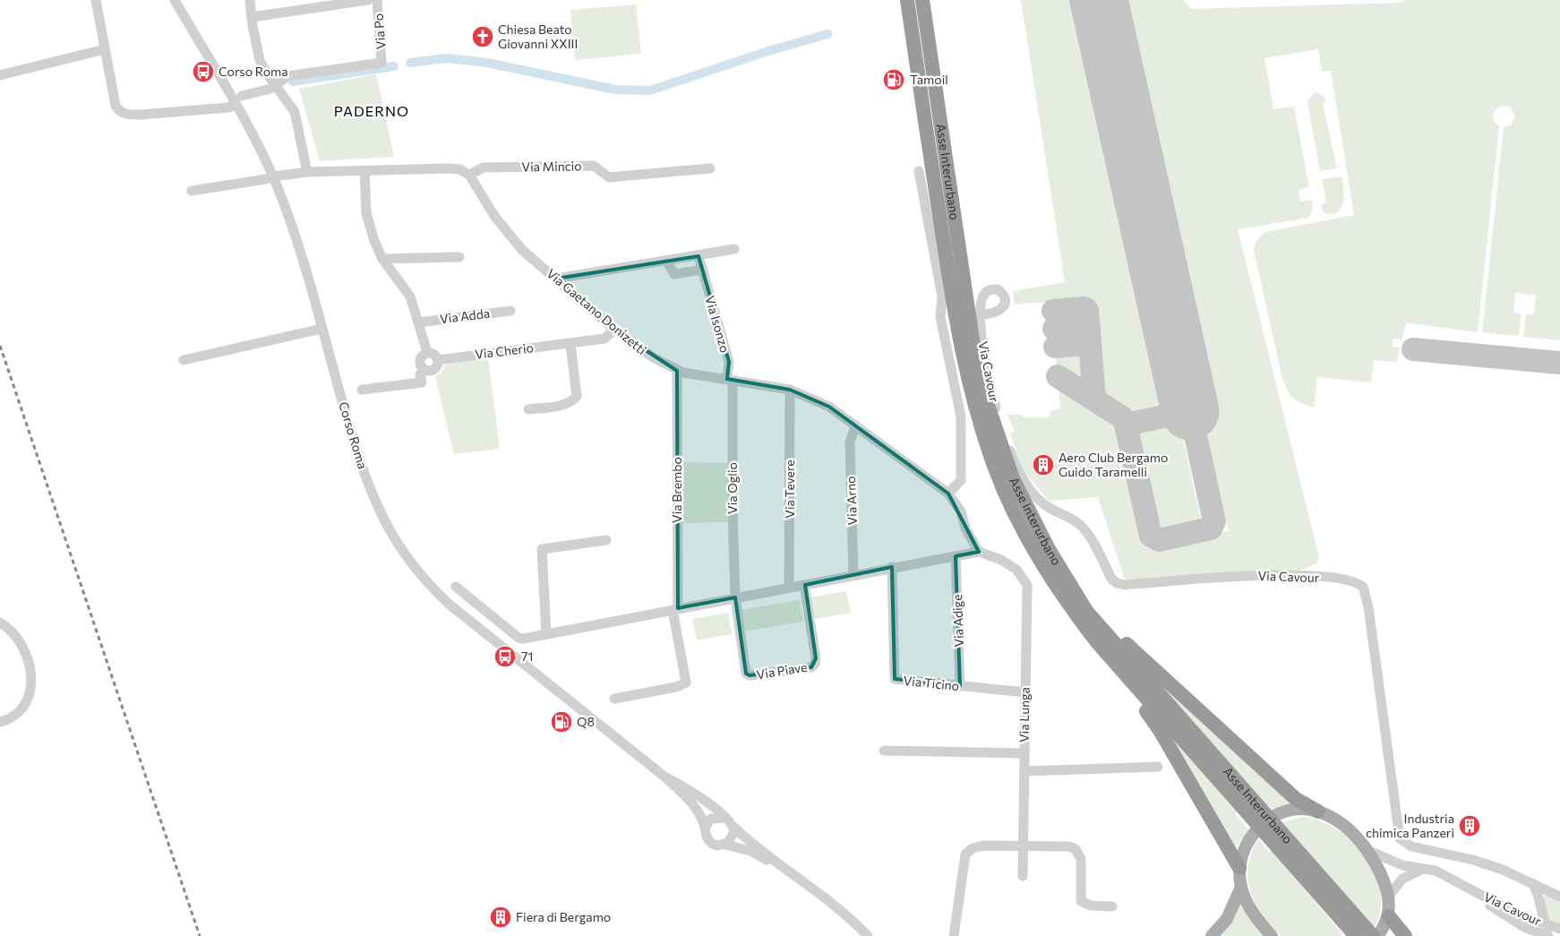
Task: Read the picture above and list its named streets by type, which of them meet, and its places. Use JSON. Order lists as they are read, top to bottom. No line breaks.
{"streets":{"highway":["Asse Interurbano"],"street":["Via Po","Via Mincio","Via Gaetano Donizetti","Via Adda","Via Isonzo","Via Cherio","Via Cavour","Corso Roma","Via Oglio","Via Tevere","Via Brembo","Via Arno","Via Adige","Via Piave","Via Ticino","Via Lunga"]},"crossings":[["Via Mincio","Via Gaetano Donizetti"],["Via Gaetano Donizetti","Via Isonzo"],["Via Gaetano Donizetti","Via Cherio"],["Via Gaetano Donizetti","Via Oglio"],["Via Gaetano Donizetti","Via Tevere"],["Via Gaetano Donizetti","Via Brembo"],["Via Gaetano Donizetti","Via Arno"],["Via Gaetano Donizetti","Via Lunga"],["Via Isonzo","Via Oglio"],["Via Oglio","Via Piave"],["Via Adige","Via Ticino"],["Via Ticino","Via Lunga"]],"districts":["PADERNO"],"places":{"church":["Chiesa Beato Giovanni XXIII"],"bus stop":["Corso Roma","71"],"fuel station":["Tamoil","Q8"],"building":["Aero Club Bergamo Guido Taramelli","Industria chimica Panzeri","Fiera di Bergamo"]}}
